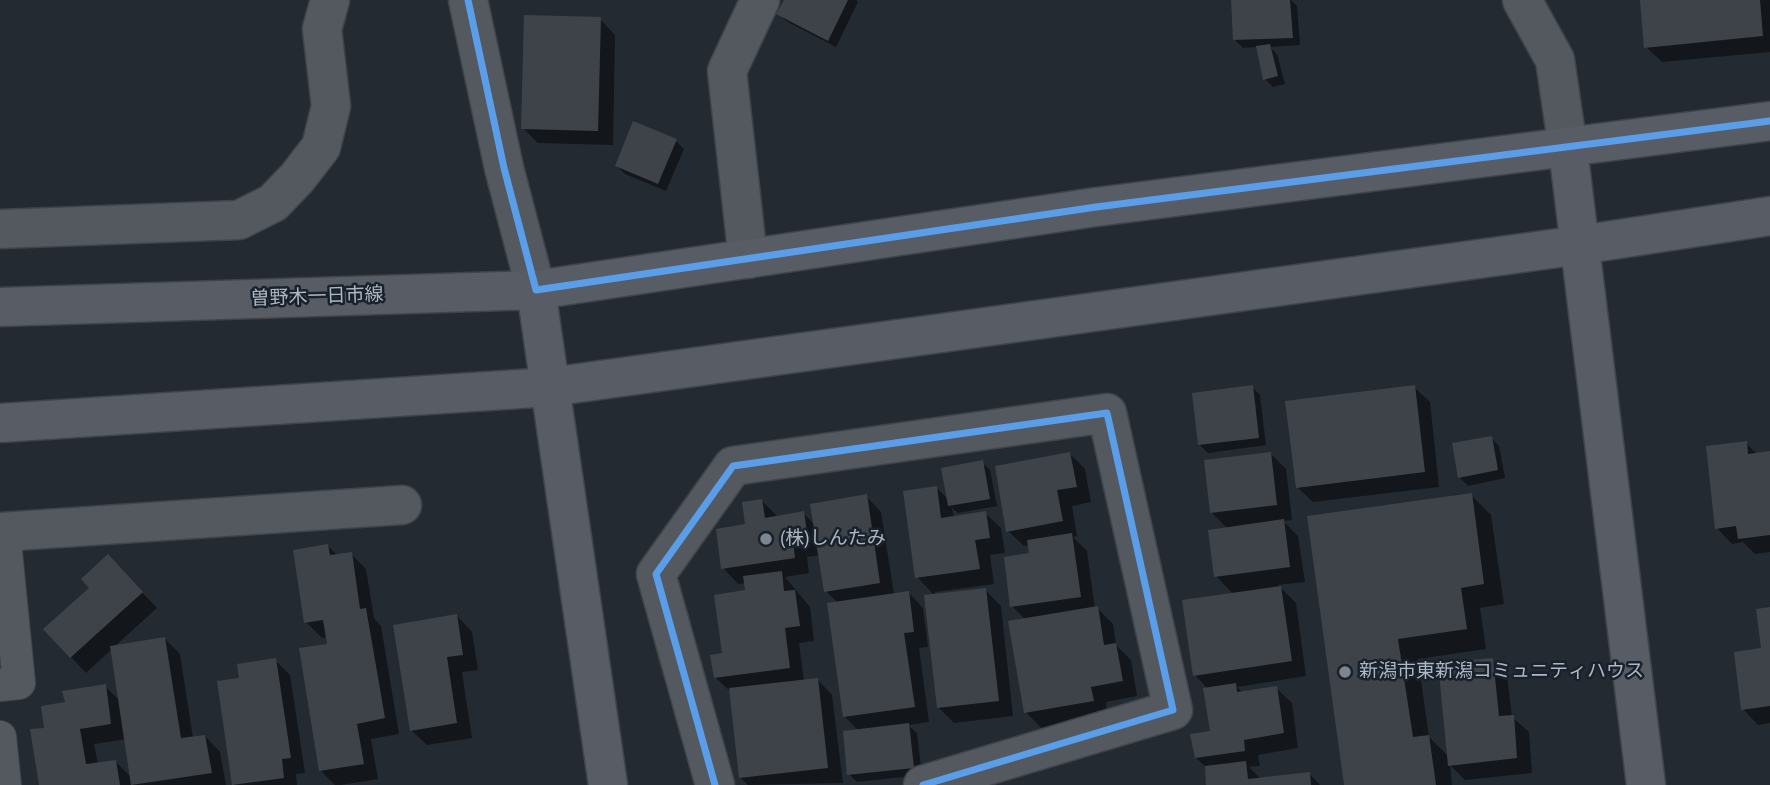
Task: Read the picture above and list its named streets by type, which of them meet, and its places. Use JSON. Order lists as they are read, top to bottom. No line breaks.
{"streets":{"street":["曽野木一日市線"]},"places":["(株)しんたみ","新潟市東新潟コミュニティハウス"]}
